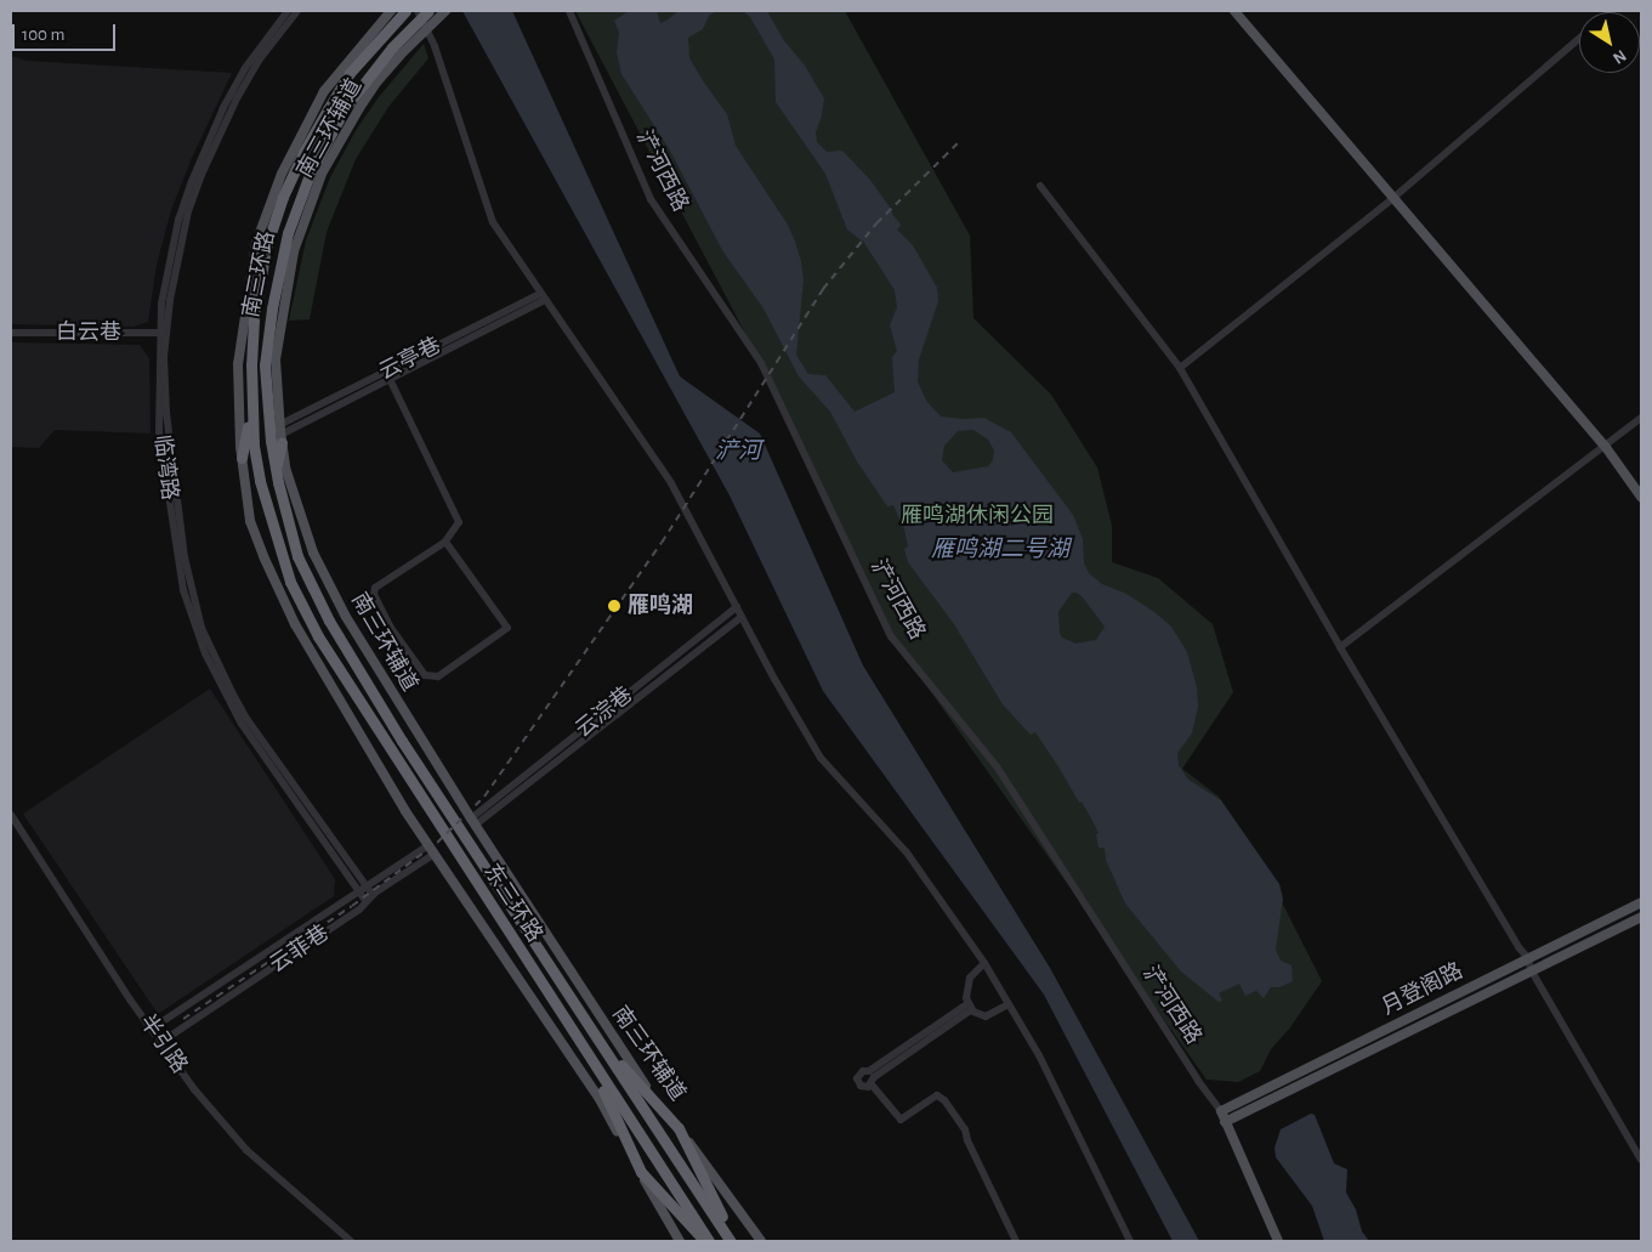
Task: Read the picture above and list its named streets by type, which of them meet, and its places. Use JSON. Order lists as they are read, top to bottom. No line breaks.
{"streets":{"highway":["南三环路","东三环路"],"main road":["南三环辅道","浐河西路","月登阁路"],"street":["白云巷","云亭巷","临湾路","云淙巷","云菲巷","半引路"]},"crossings":[["南三环辅道","云亭巷"],["南三环辅道","云淙巷"],["南三环辅道","云菲巷"],["浐河西路","月登阁路"],["南三环路","东三环路"],["白云巷","临湾路"],["临湾路","云菲巷"],["云菲巷","半引路"]],"water":["浐河","雁鸣湖二号湖"],"parks":["雁鸣湖休闲公园"],"places":["雁鸣湖"],"scale_bar":"100 m","north":"bottom right"}
